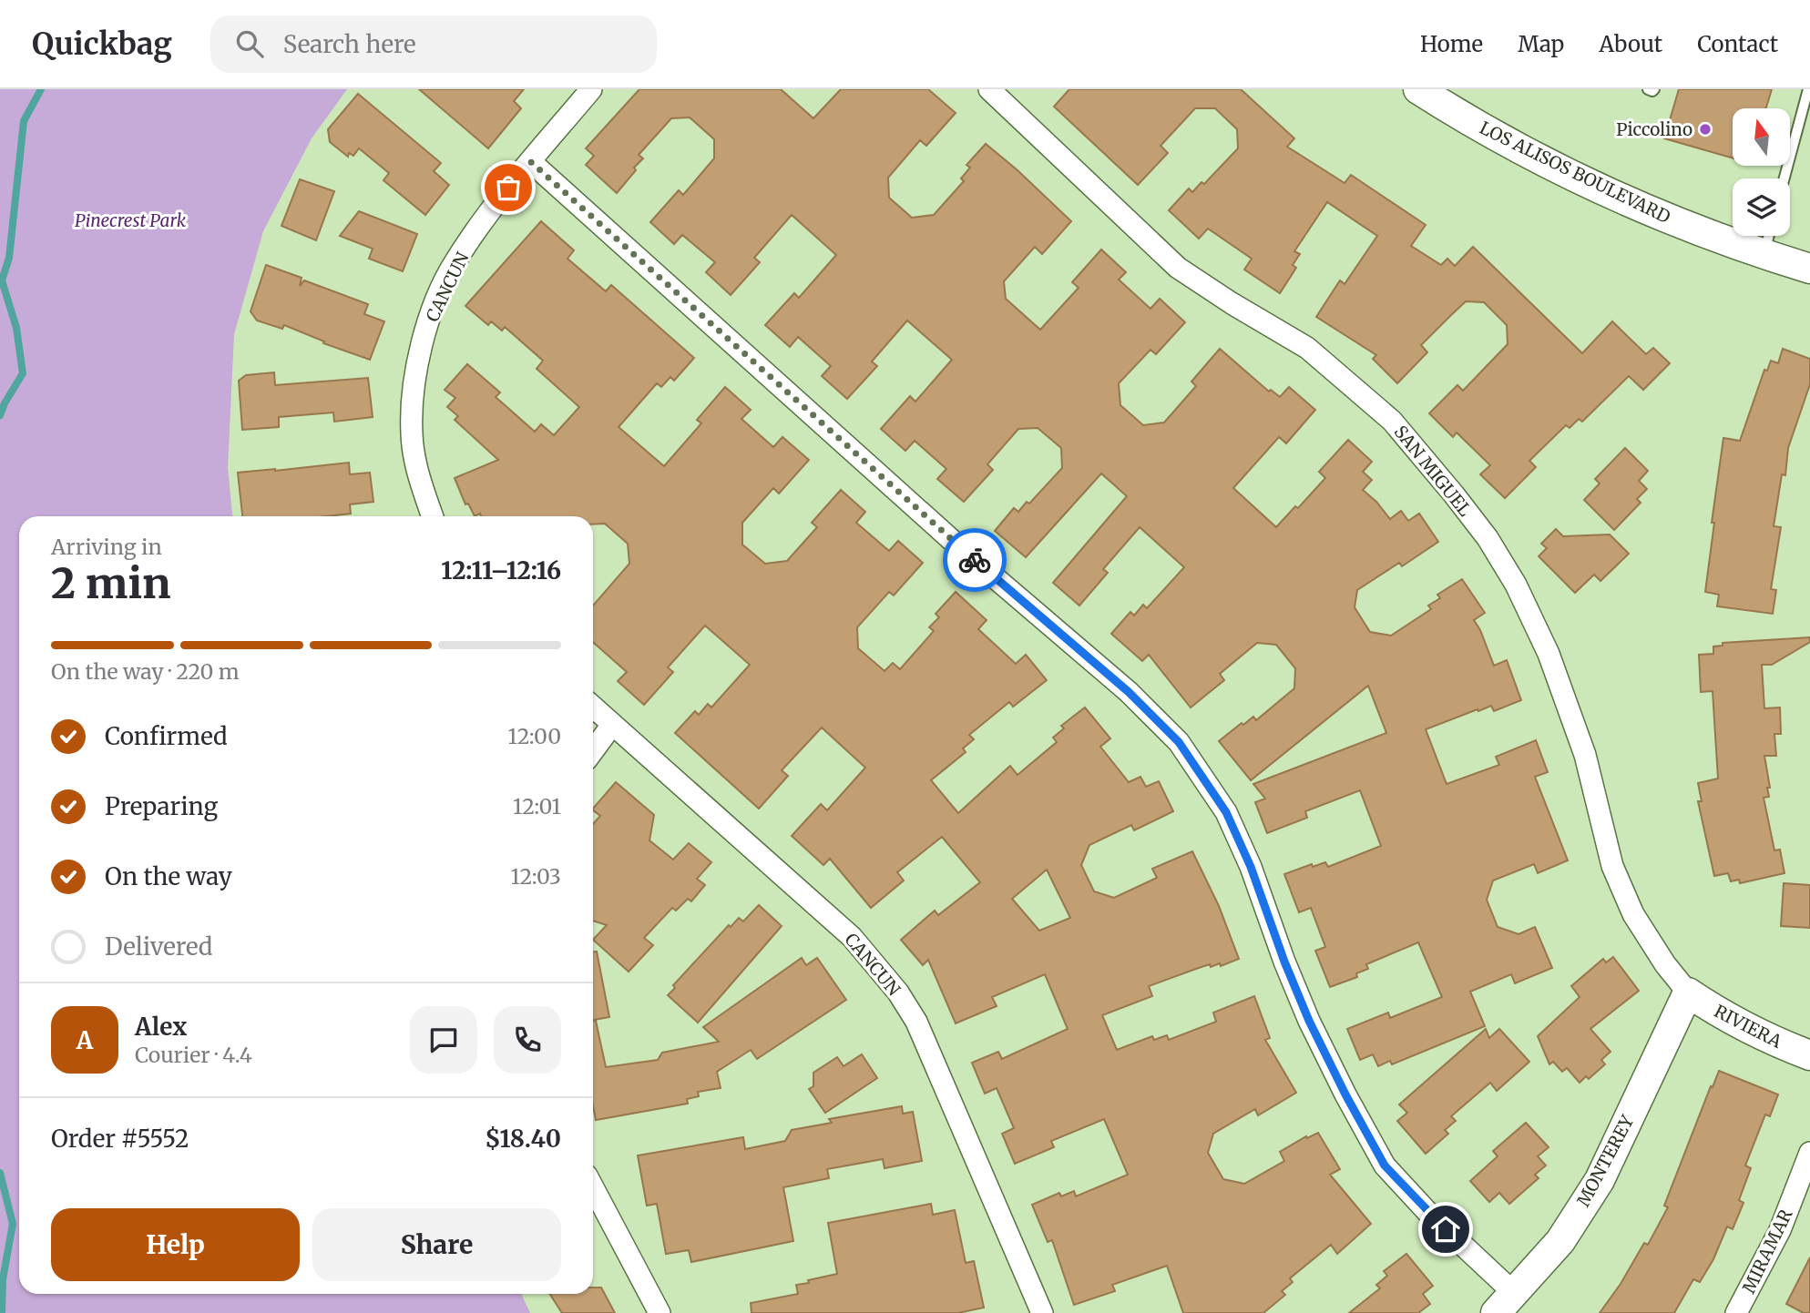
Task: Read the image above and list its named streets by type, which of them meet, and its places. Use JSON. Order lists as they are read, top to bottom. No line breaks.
{"streets":{"street":["LOS ALISOS BOULEVARD","CANCUN","SAN MIGUEL","RIVIERA","MONTEREY","MIRAMAR"]},"crossings":[["SAN MIGUEL","RIVIERA"],["SAN MIGUEL","MONTEREY"],["RIVIERA","MONTEREY"]],"parks":["Pinecrest Park"],"places":["Piccolino"],"north":"top","page":{"header":"Quickbag","search":"Search here","nav":["Home","Map","About","Contact"],"heading":["2 min","Arriving in","12:11–12:16"],"panel":["Alex","Courier · 4.4","Order #5552","$18.40"],"bar":"On the way · 220 m","list":[["Confirmed","12:00"],["Preparing","12:01"],["On the way","12:03"],"Delivered"],"round":"A","buttons":["Help","Share"]}}
